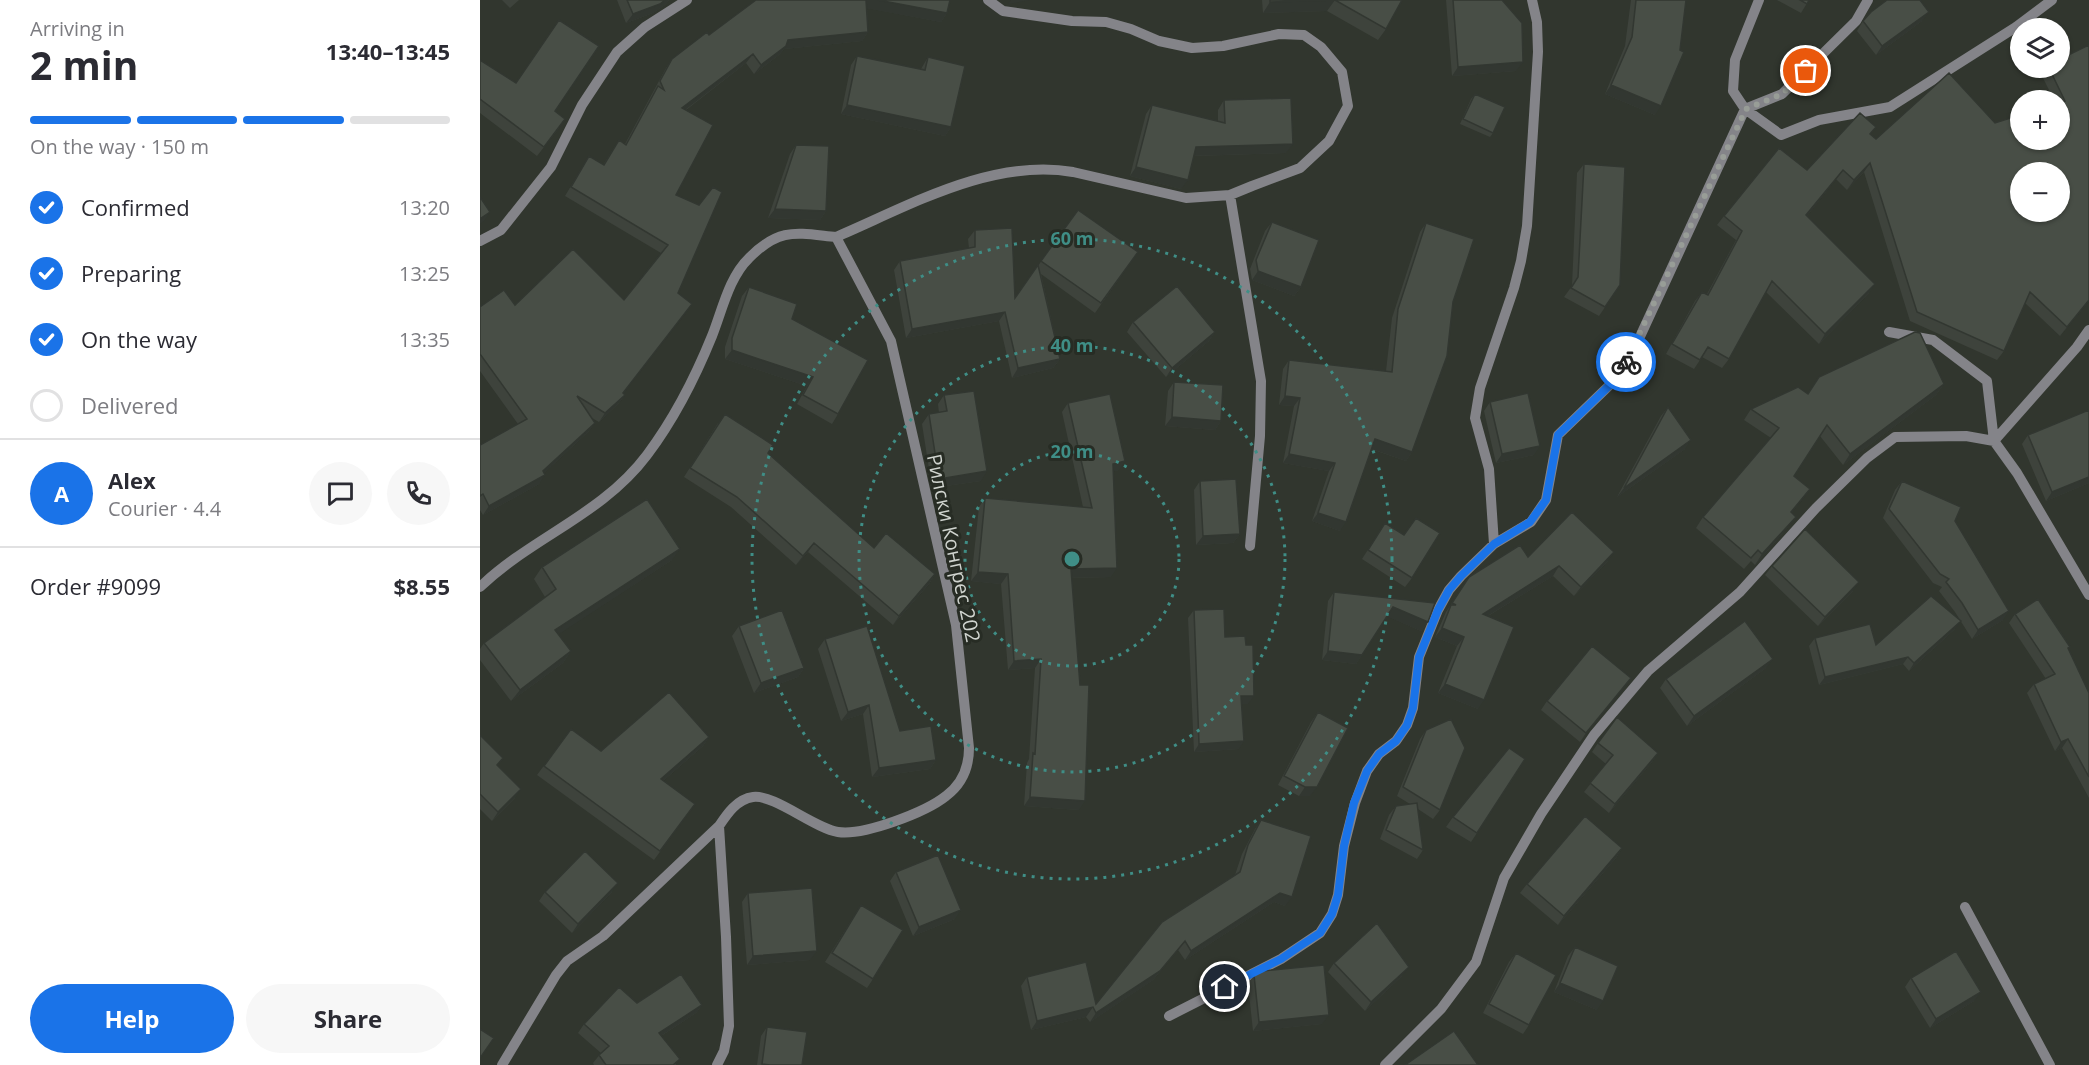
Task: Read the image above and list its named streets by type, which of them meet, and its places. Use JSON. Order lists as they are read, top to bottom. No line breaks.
{"streets":{"street":["Рилски Конгрес 202"]},"page":{"heading":["2 min","Arriving in","13:40–13:45"],"panel":["Alex","Courier · 4.4","Order #9099","$8.55"],"map_buttons":["+","−"],"bar":"On the way · 150 m","list":[["Confirmed","13:20"],["Preparing","13:25"],["On the way","13:35"],"Delivered"],"round":"A","buttons":["Help","Share"]},"rings":["60 m","40 m","20 m"]}
